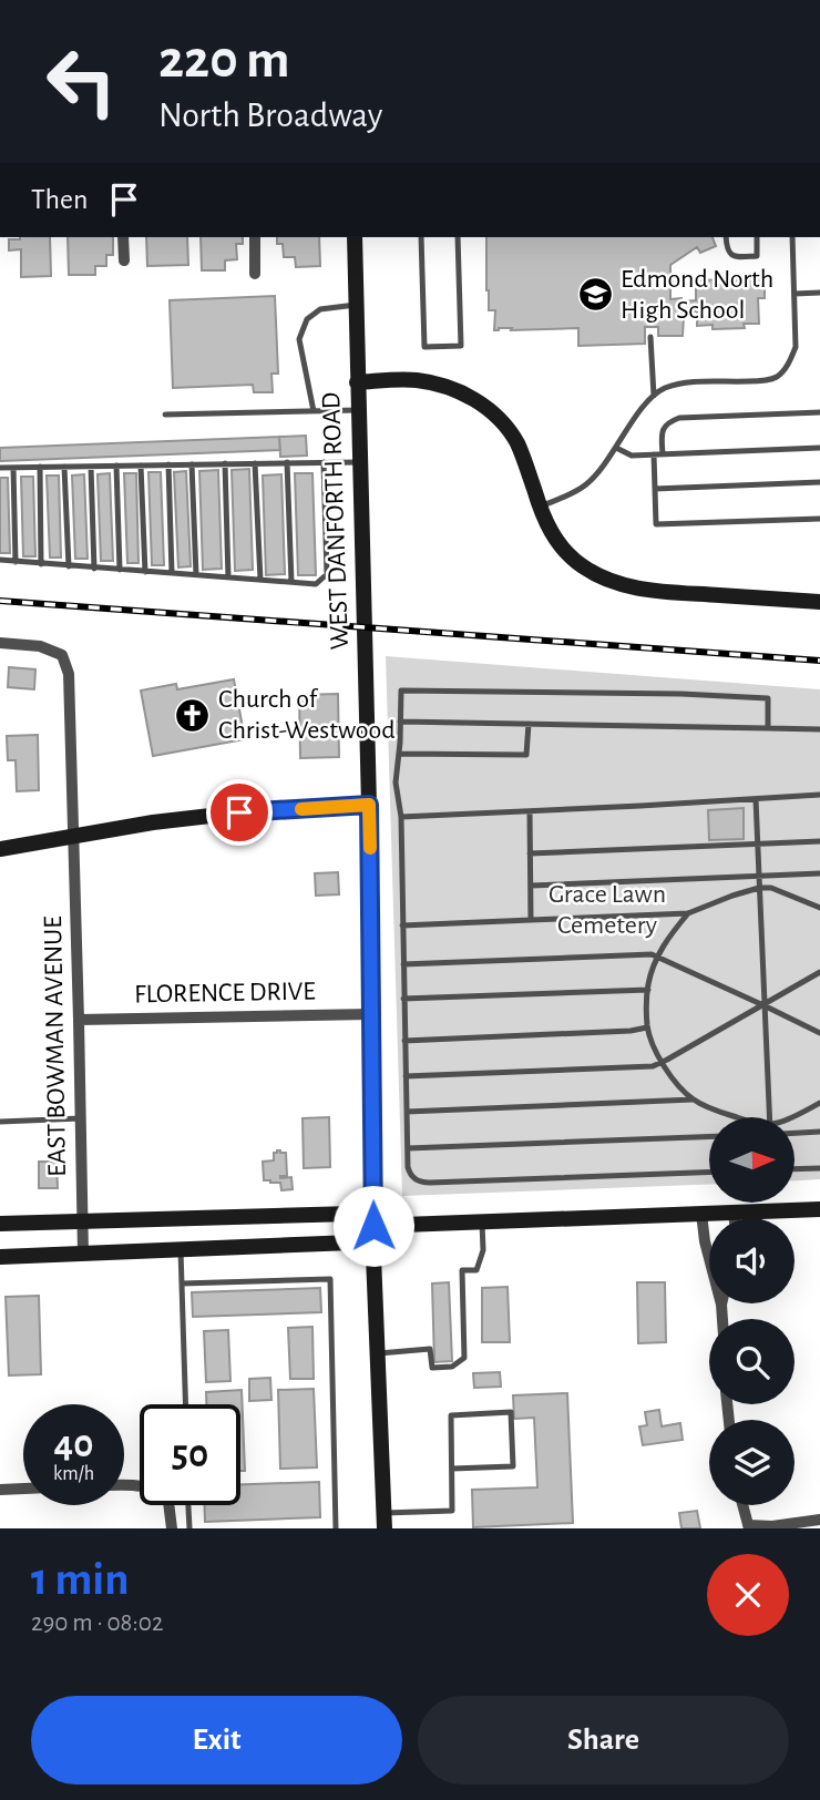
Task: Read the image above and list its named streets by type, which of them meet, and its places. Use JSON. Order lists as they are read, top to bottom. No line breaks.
{"streets":{"main road":["WEST DANFORTH ROAD"],"street":["FLORENCE DRIVE","EAST BOWMAN AVENUE"]},"crossings":[["WEST DANFORTH ROAD","FLORENCE DRIVE"],["FLORENCE DRIVE","EAST BOWMAN AVENUE"]],"parks":["Grace Lawn Cemetery"],"places":{"school or university":["Edmond North High School"],"church":["Church of Christ-Westwood"]},"north":"right","page":{"turn":["220 m","North Broadway"],"then":"Then","speed":"40 km/h","limit":"50","heading":["1 min","290 m · 08:02"],"buttons":["Exit","Share"]}}
